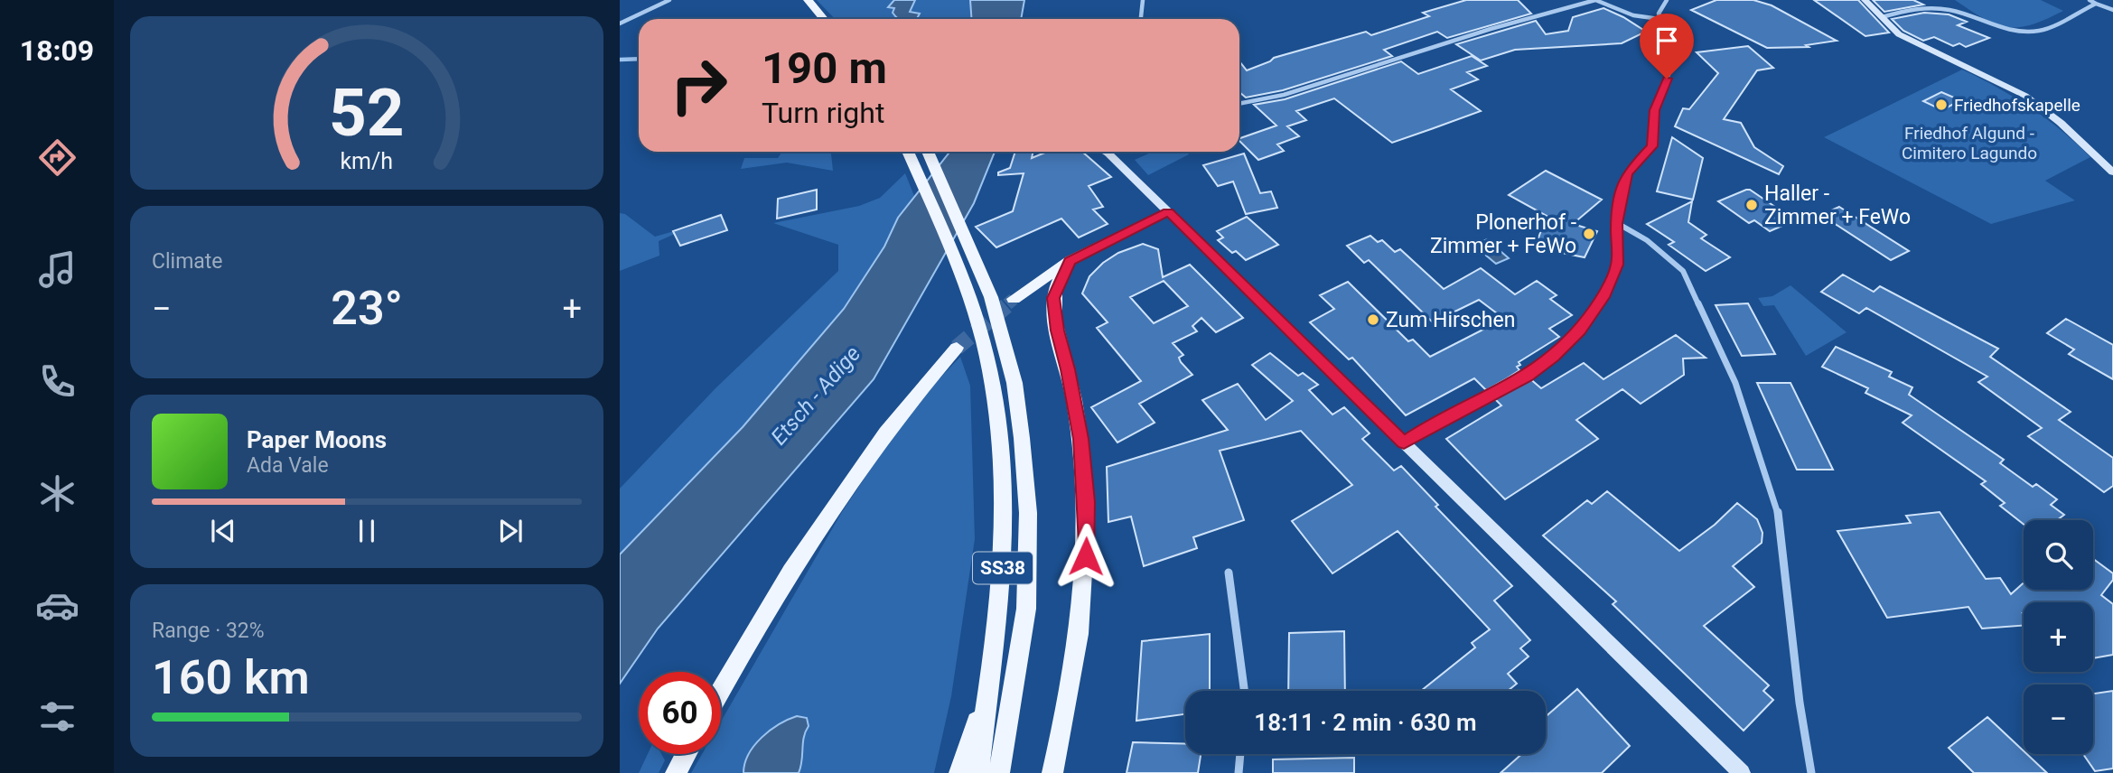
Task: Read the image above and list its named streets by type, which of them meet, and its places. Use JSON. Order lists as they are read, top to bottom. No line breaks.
{"streets":{"main road":["SS38"]},"water":["Etsch - Adige"],"parks":["Friedhof Algund - Cimitero Lagundo"],"places":["Friedhofskapelle","Haller - Zimmer + FeWo","Plonerhof - Zimmer + FeWo","Zum Hirschen"],"page":{"tabs":"18:09","turn":["190 m","Turn right"],"tile":["Climate",["Range · 32%","160 km"]],"heat":["−","23°","+"],"song":["Paper Moons","Ada Vale"],"map_buttons":["+","−"],"limit":"60","trip":"18:11 · 2 min · 630 m","gauge":["52","km/h"]}}
